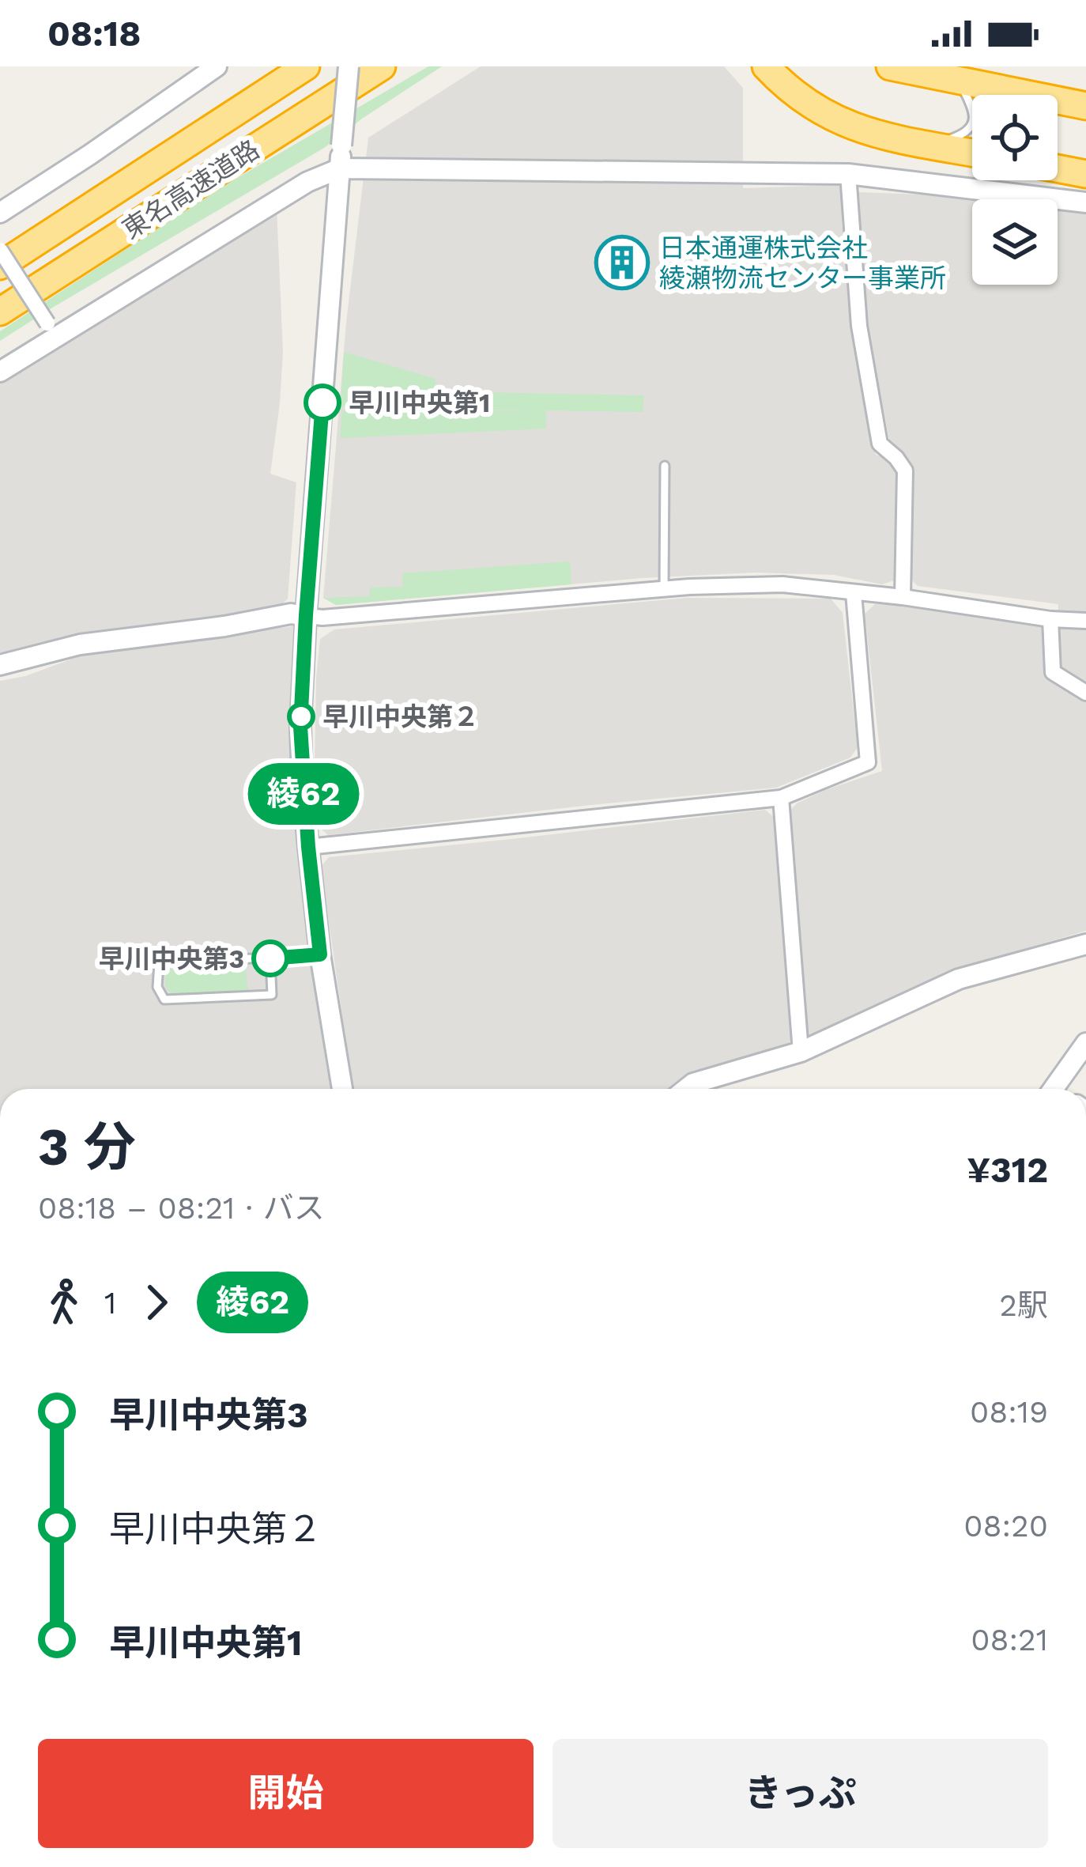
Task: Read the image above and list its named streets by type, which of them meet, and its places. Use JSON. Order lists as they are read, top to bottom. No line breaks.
{"streets":{"highway":["東名高速道路"]},"places":{"building":["日本通運株式会社 綾瀬物流センター事業所"],"other":["早川中央第1","早川中央第２","早川中央第3"]},"lines":["bus line 綾62"],"page":{"status":"08:18","on_map":"綾62","heading":["3 分","08:18 – 08:21 · バス","¥312"],"legs":["1","綾62","2駅"],"list":[{"name":"早川中央第3","value":"08:19"},{"name":"早川中央第２","value":"08:20"},{"name":"早川中央第1","value":"08:21"}],"buttons":["開始","きっぷ"]}}
